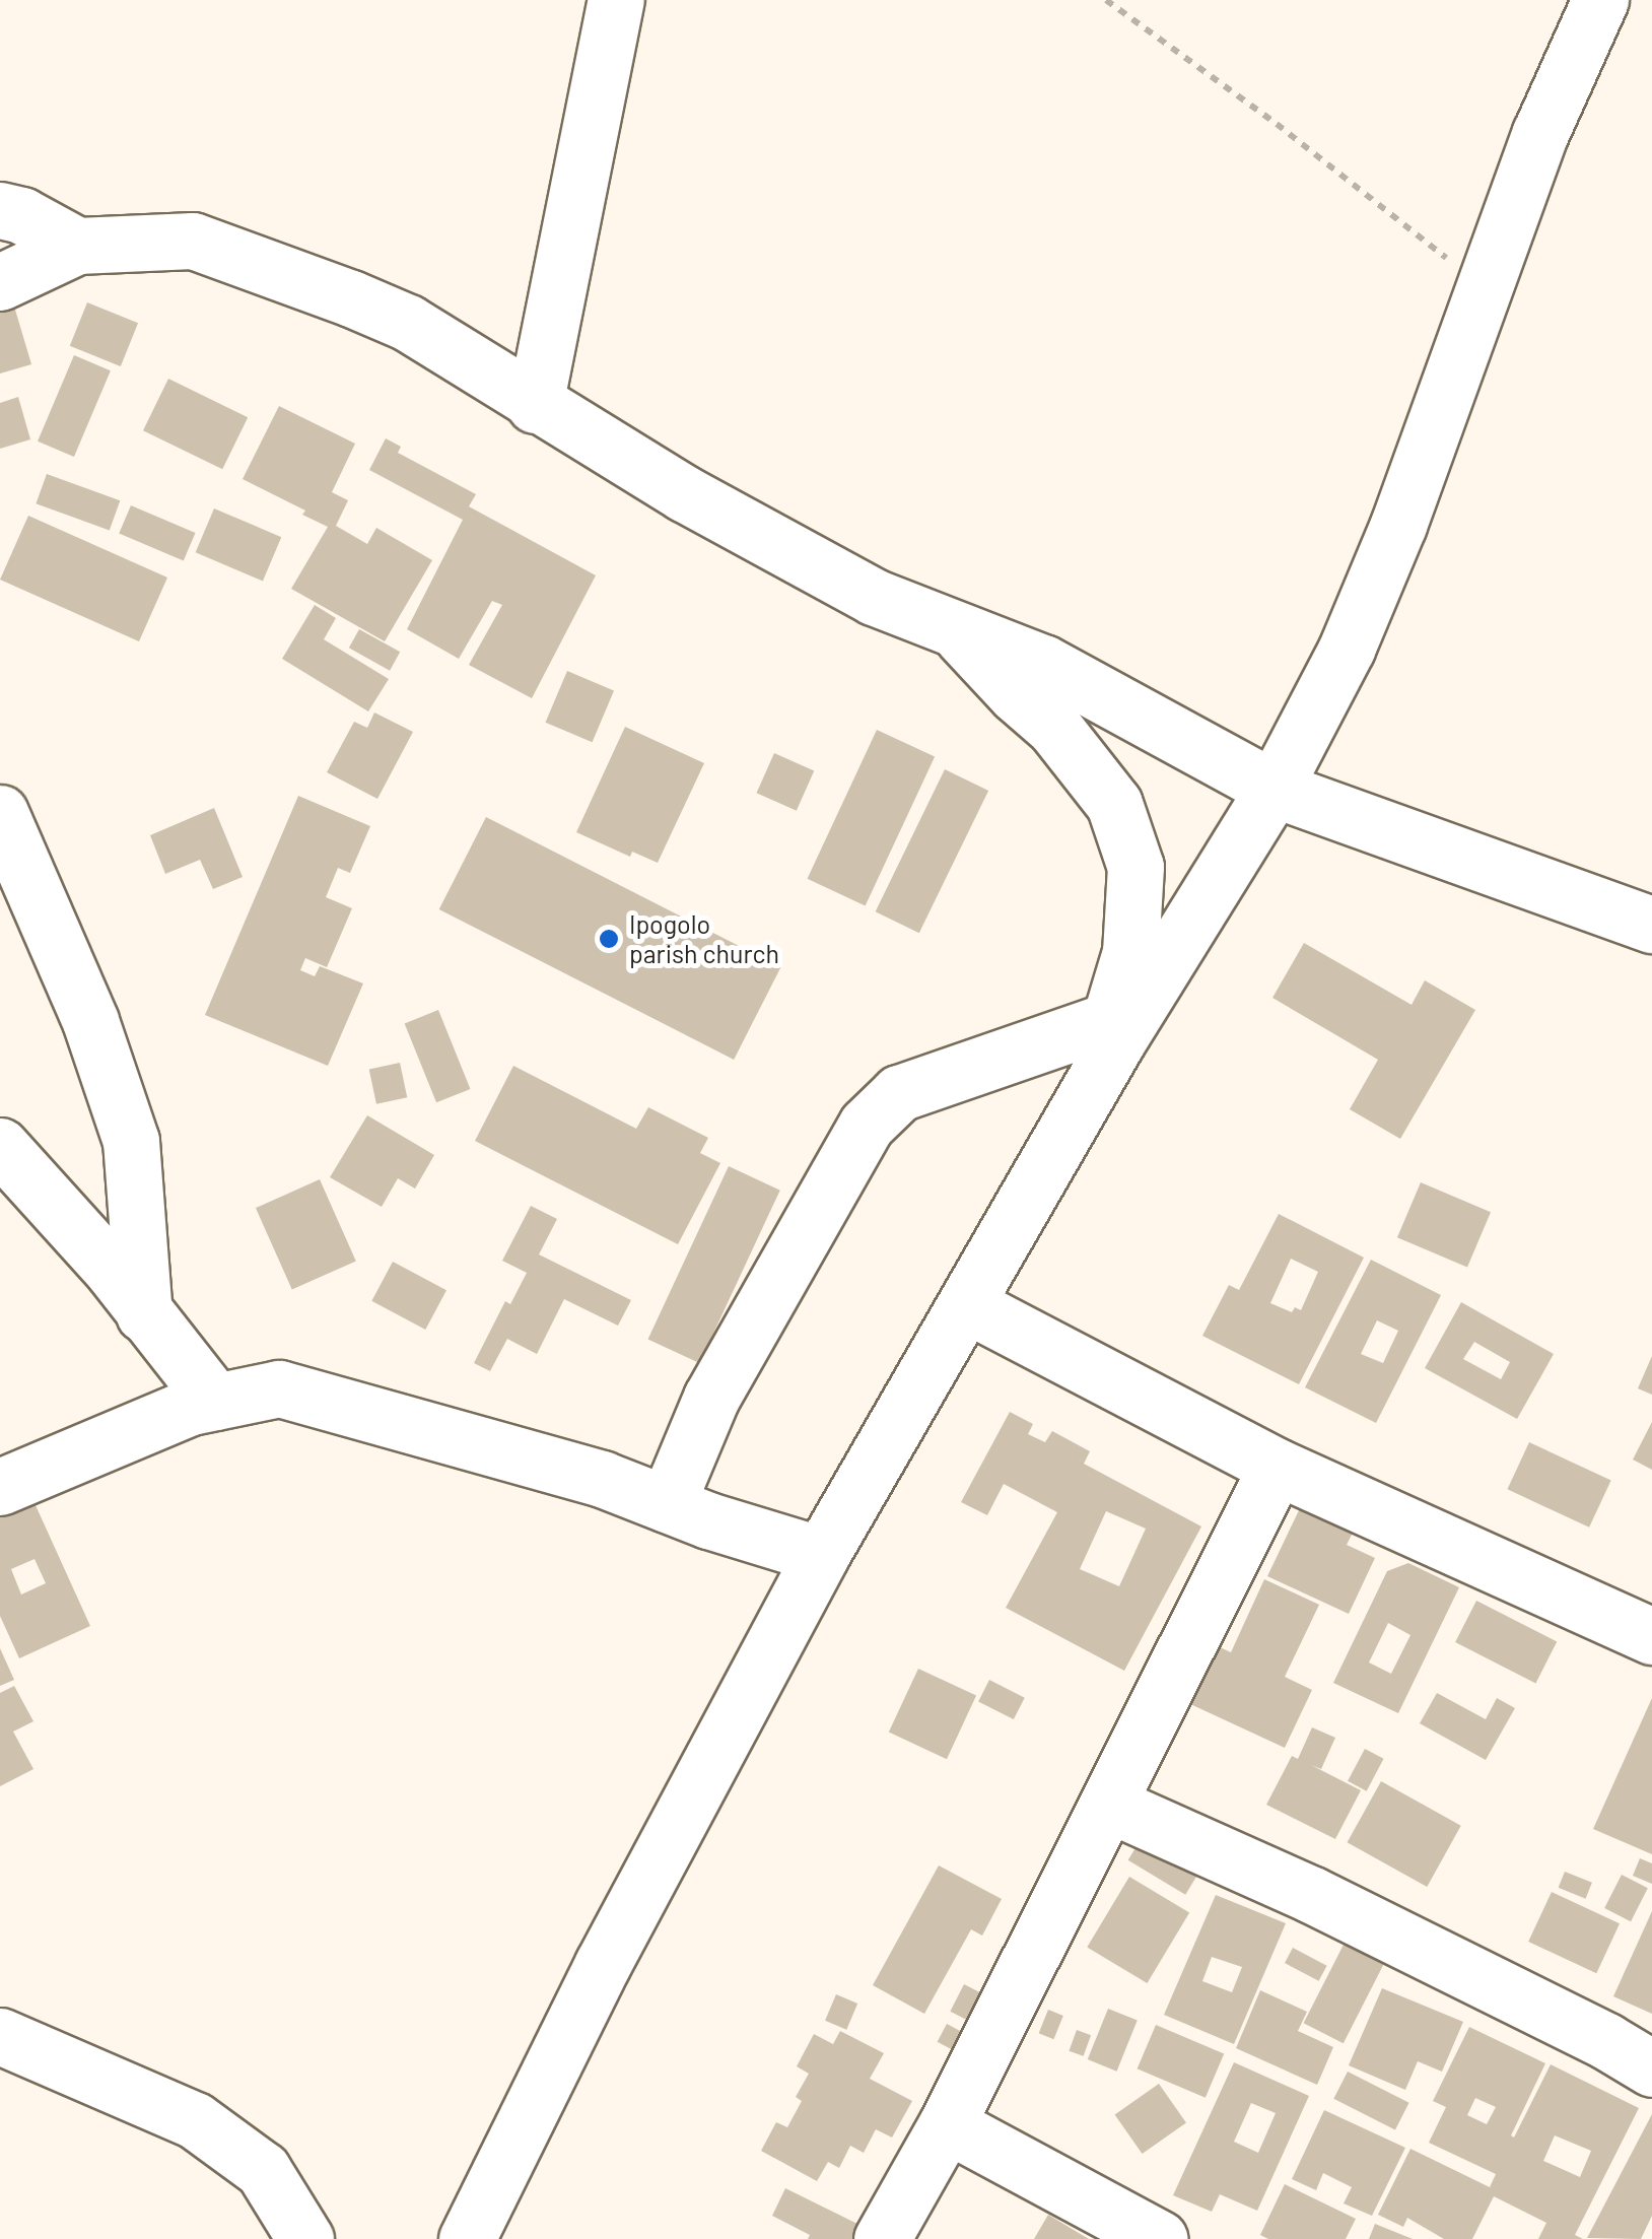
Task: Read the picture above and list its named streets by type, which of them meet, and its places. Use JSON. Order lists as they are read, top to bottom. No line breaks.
{"places":["Ipogolo parish church"]}
